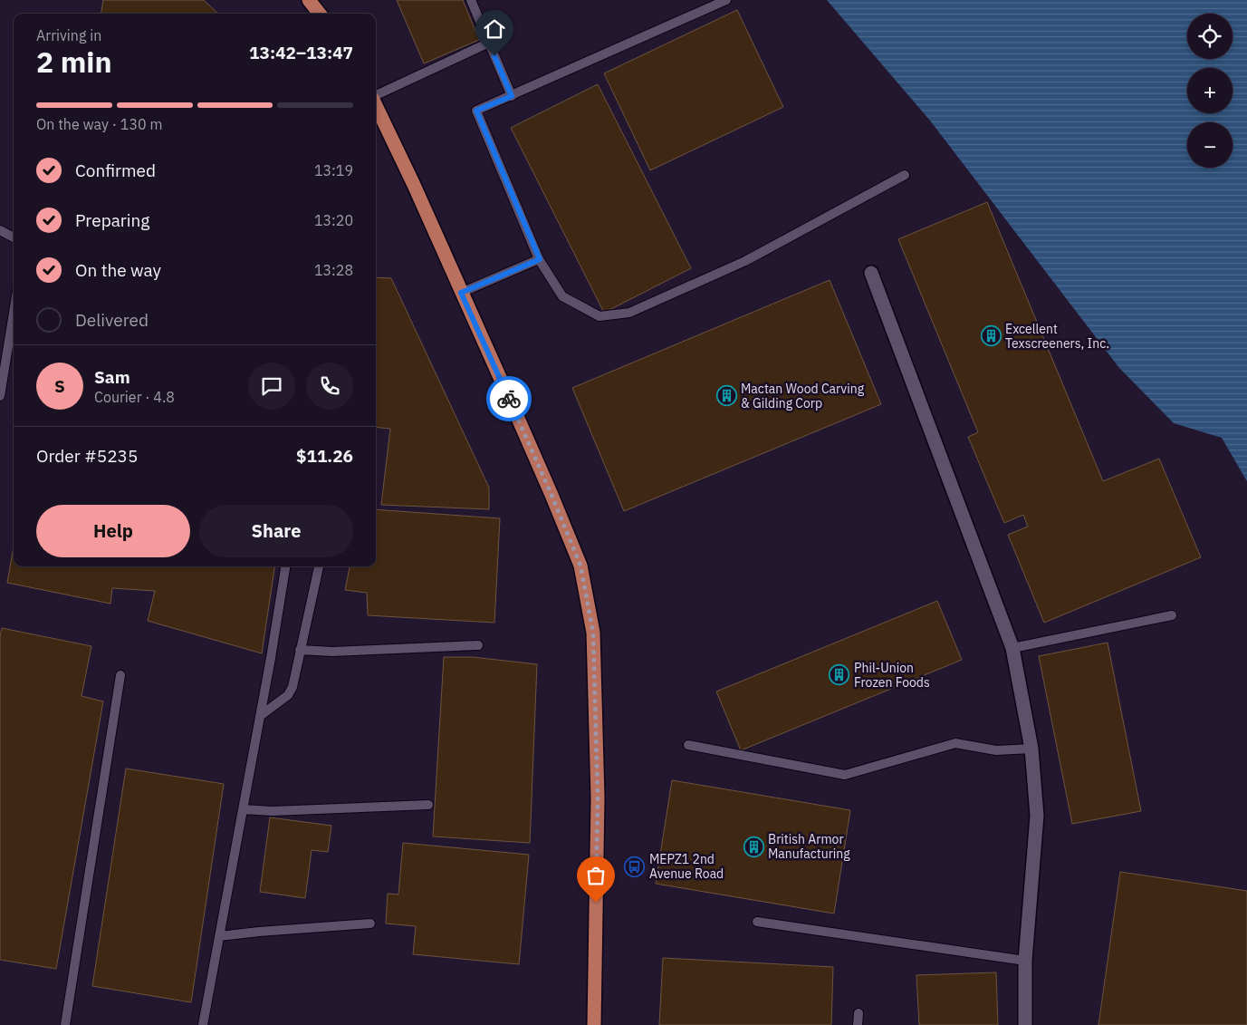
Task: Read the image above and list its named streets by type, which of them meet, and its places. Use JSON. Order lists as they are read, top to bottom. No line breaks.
{"places":{"building":["Excellent Texscreeners, Inc.","Mactan Wood Carving & Gilding Corp","Phil-Union Frozen Foods","British Armor Manufacturing"],"bus stop":["MEPZ1 2nd Avenue Road"]},"page":{"map_buttons":["+","−"],"heading":["2 min","Arriving in","13:42–13:47"],"panel":["Sam","Courier · 4.8","Order #5235","$11.26"],"bar":"On the way · 130 m","list":[["Confirmed","13:19"],["Preparing","13:20"],["On the way","13:28"],"Delivered"],"round":"S","buttons":["Help","Share"]}}
